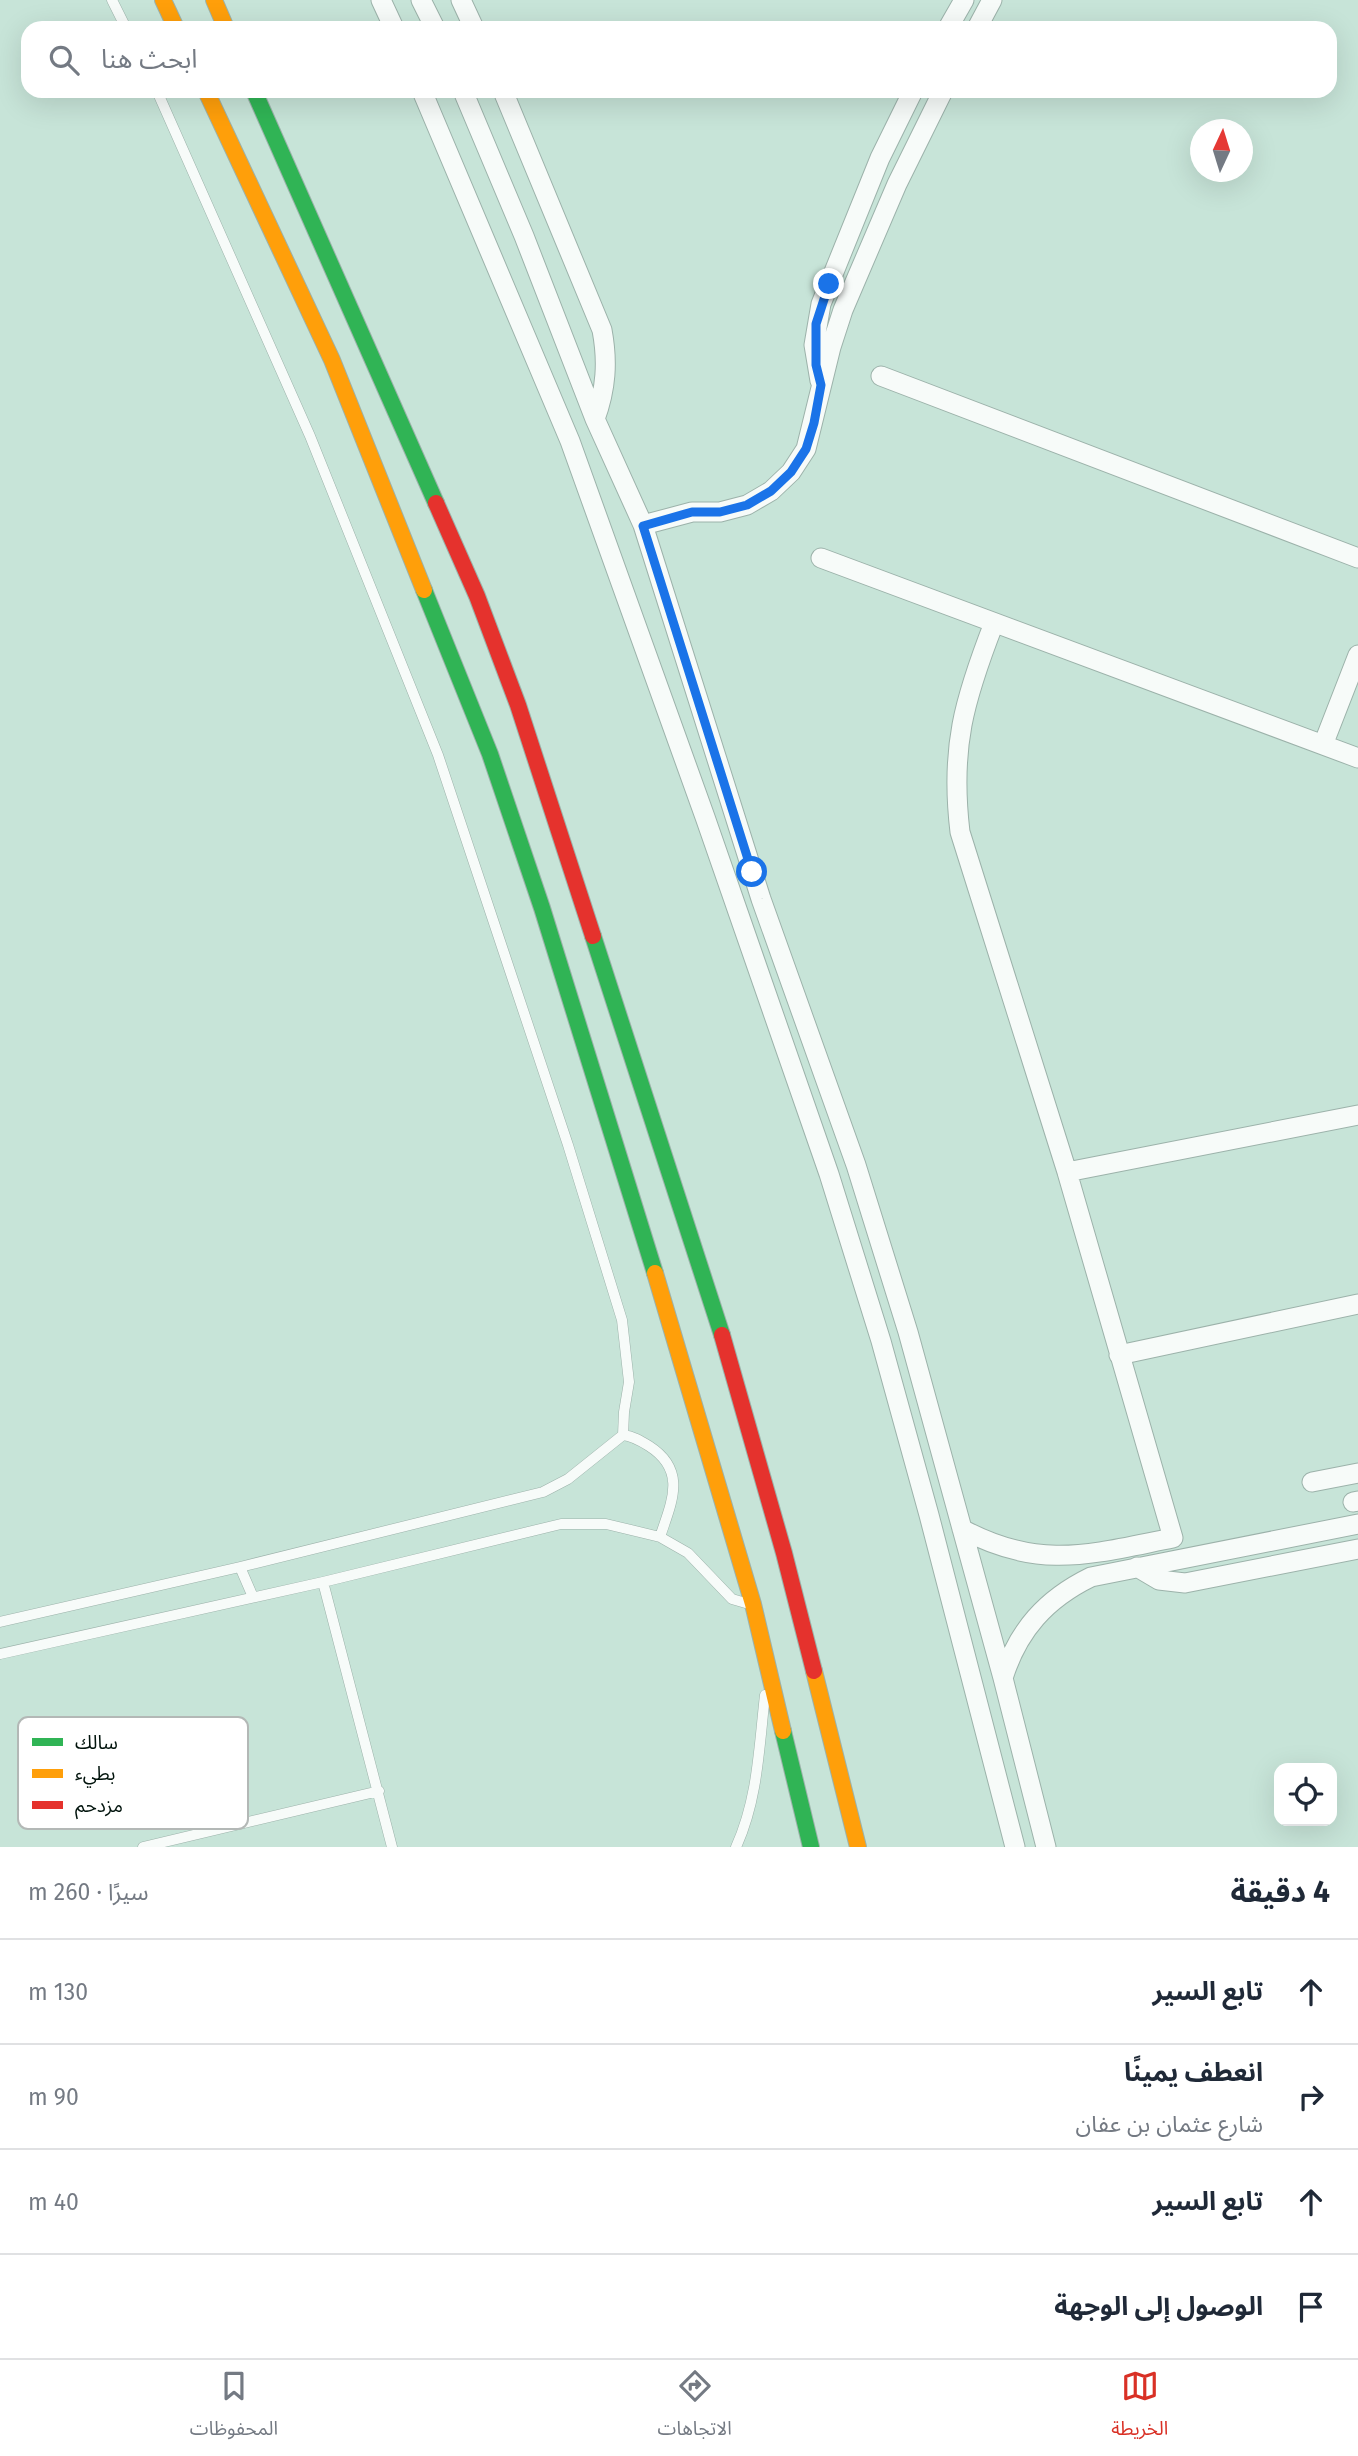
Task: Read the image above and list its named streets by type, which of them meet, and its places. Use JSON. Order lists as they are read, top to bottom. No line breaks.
{"legend":["سالك","بطيء","مزدحم"],"north":"top","page":{"search":"ابحث هنا","heading":["4 دقيقة","سيرًا · 260 m"],"list":[["تابع السير","130 m"],["انعطف يمينًا","شارع عثمان بن عفان","90 m"],["تابع السير","40 m"],"الوصول إلى الوجهة"],"nav":["الخريطة","الاتجاهات","المحفوظات"]}}
